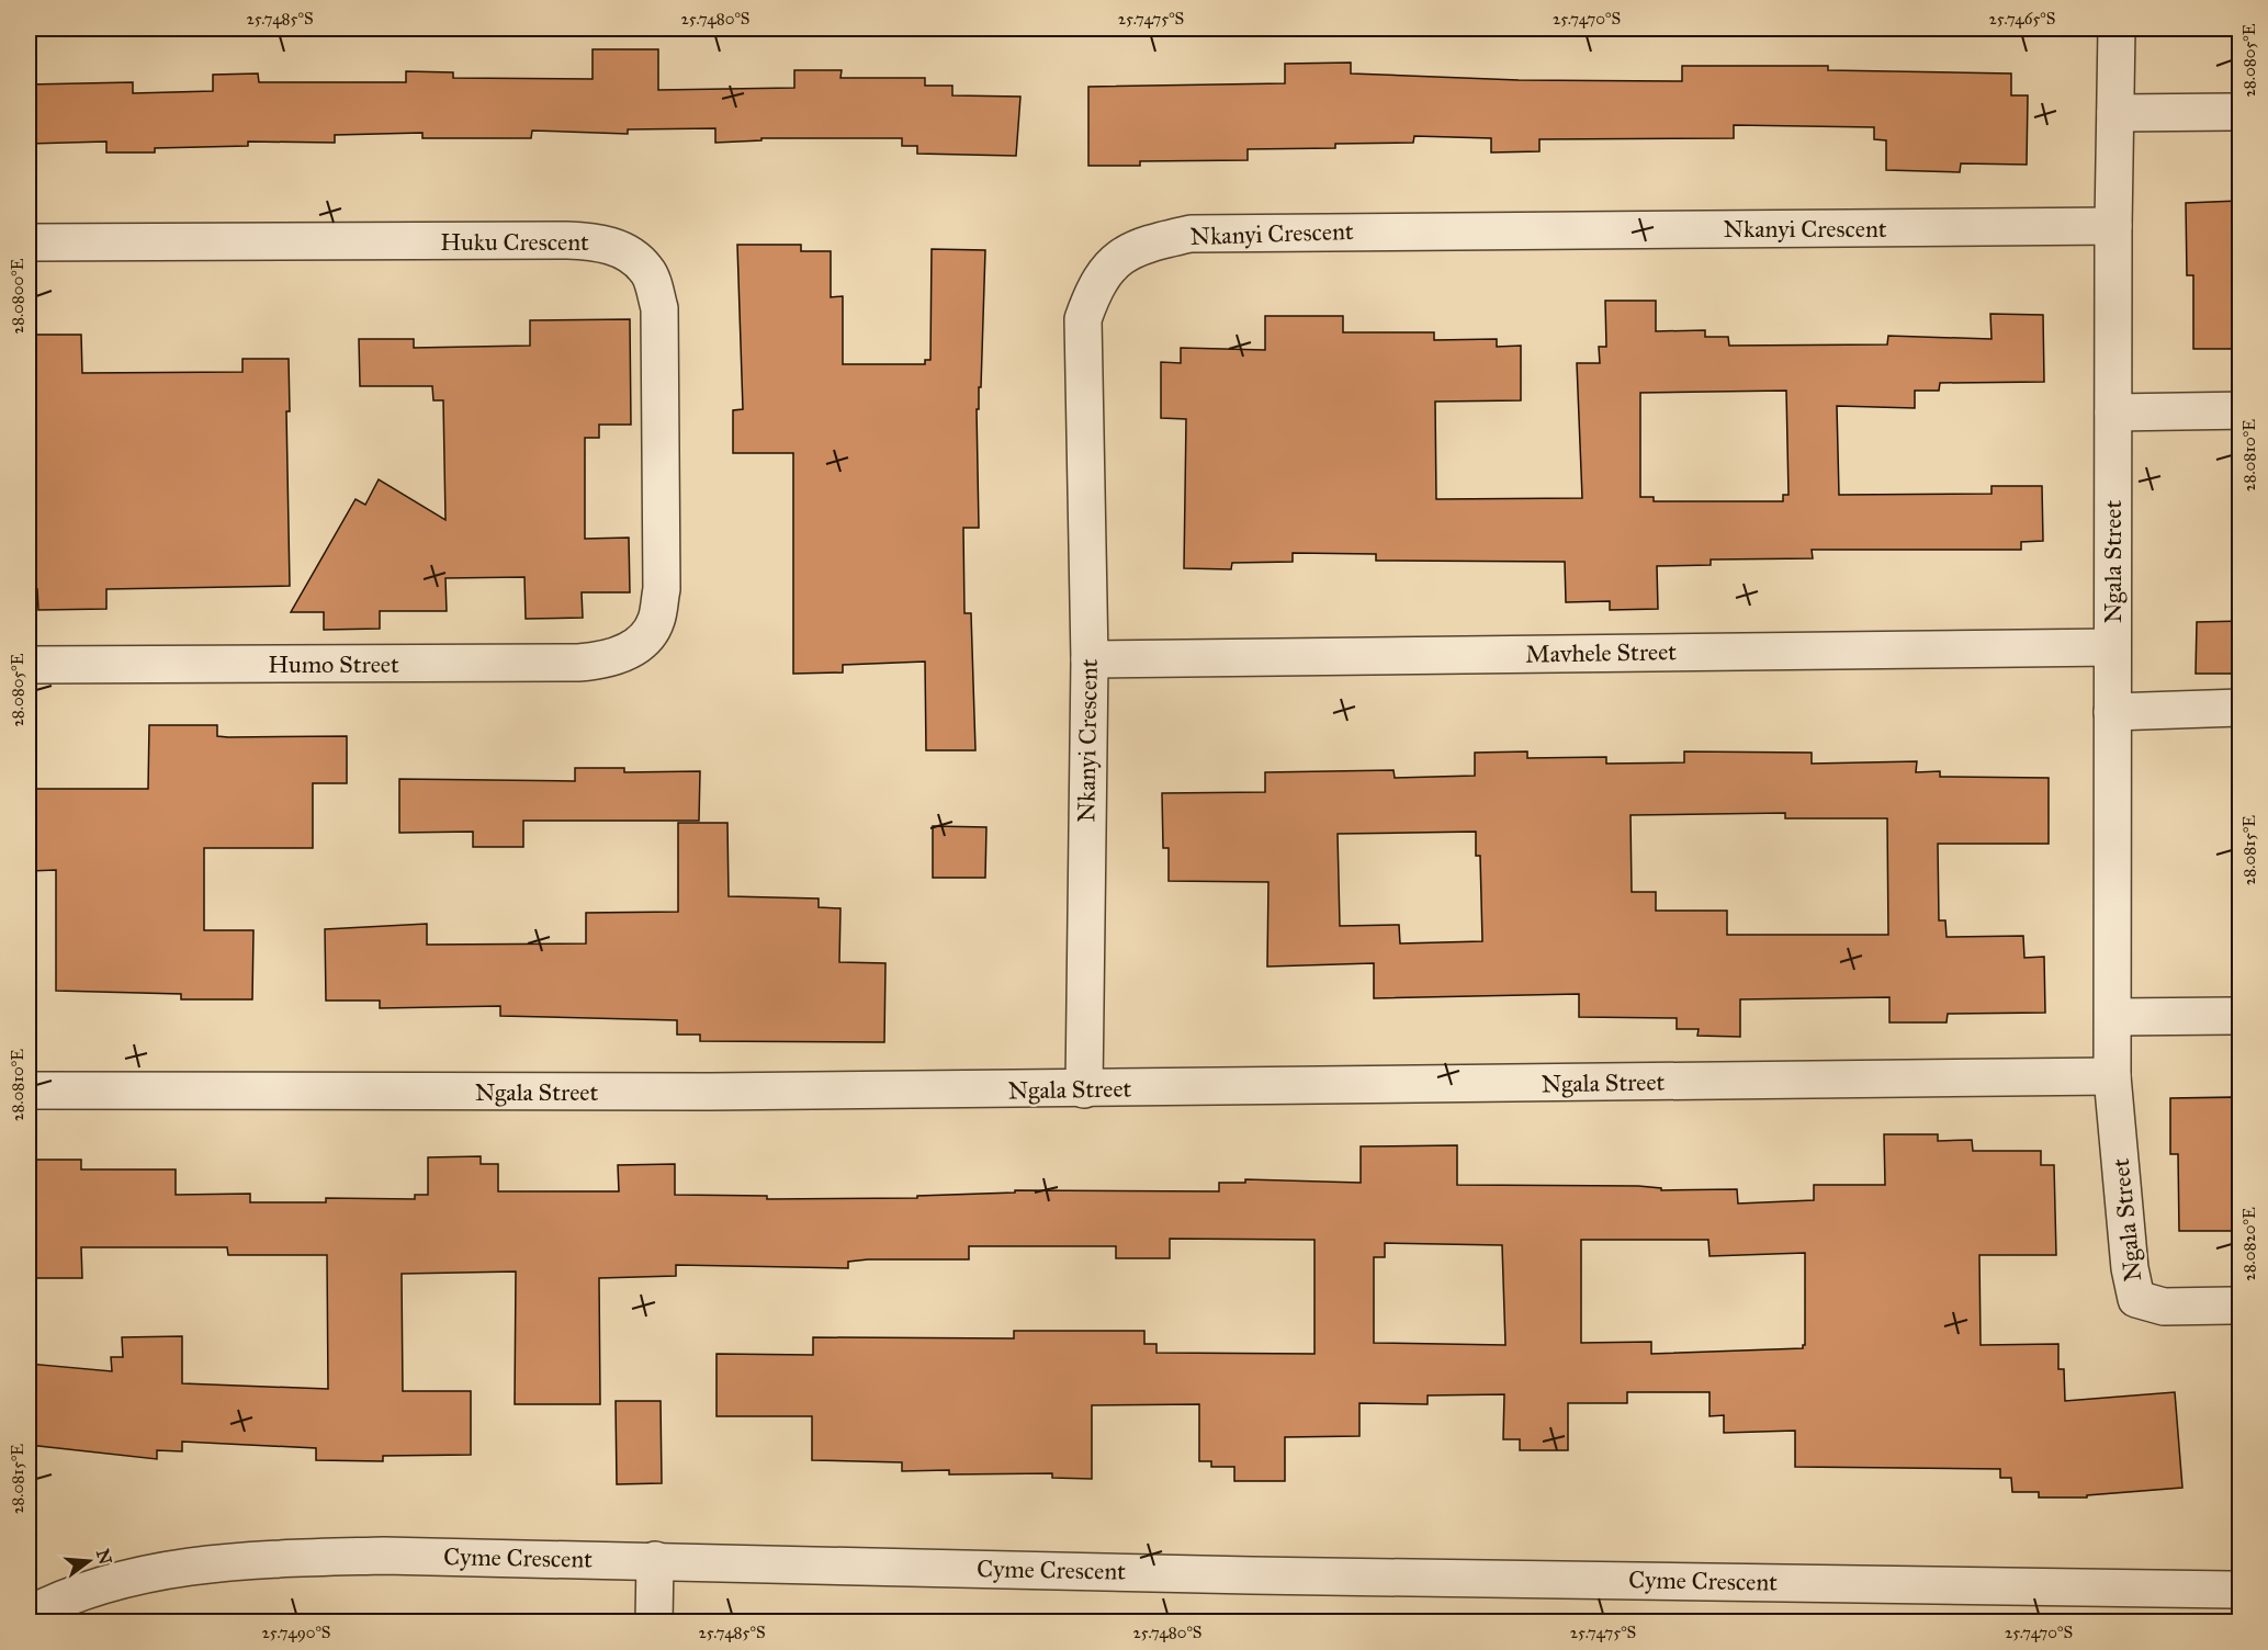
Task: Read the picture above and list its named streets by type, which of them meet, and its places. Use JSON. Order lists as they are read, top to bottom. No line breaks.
{"streets":{"street":["Nkanyi Crescent","Huku Crescent","Ngala Street","Mavhele Street","Humo Street","Cyme Crescent"]},"crossings":[["Nkanyi Crescent","Ngala Street"],["Nkanyi Crescent","Mavhele Street"],["Huku Crescent","Humo Street"],["Ngala Street","Mavhele Street"]],"north":"right","coordinates":["25.7485°S","25.7480°S","25.7475°S","25.7470°S","25.7465°S","28.0805°E","28.0800°E","28.0810°E","28.0815°E","28.0820°E","25.7490°S"]}
